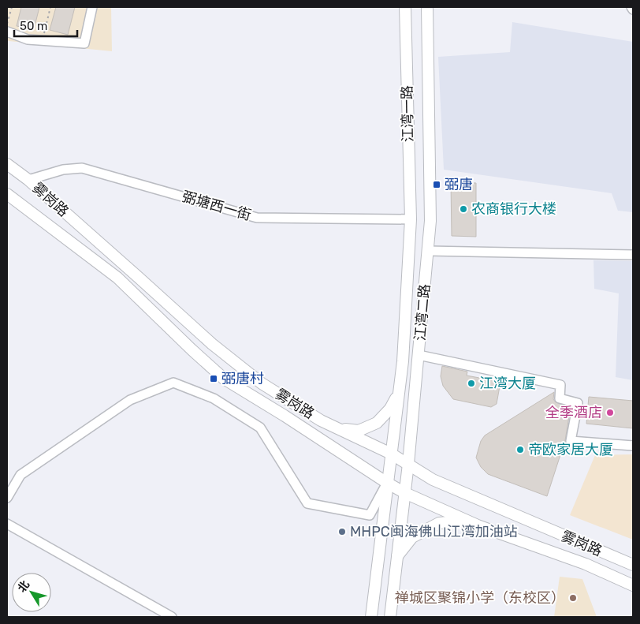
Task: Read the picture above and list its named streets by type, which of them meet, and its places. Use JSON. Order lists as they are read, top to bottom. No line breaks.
{"streets":{"main road":["江湾一路","雾岗路","江湾二路"],"street":["弼塘西一街"]},"crossings":[["江湾一路","弼塘西一街"],["江湾一路","江湾二路"],["雾岗路","弼塘西一街"],["雾岗路","江湾二路"],["弼塘西一街","江湾二路"]],"places":{"transit":["弼唐","弼唐村"],"other":["农商银行大楼","江湾大厦","全季酒店","帝欧家居大厦","MHPC闽海佛山江湾加油站","禅城区聚锦小学（东校区）"]},"scale_bar":"50 m","north":"top left"}
